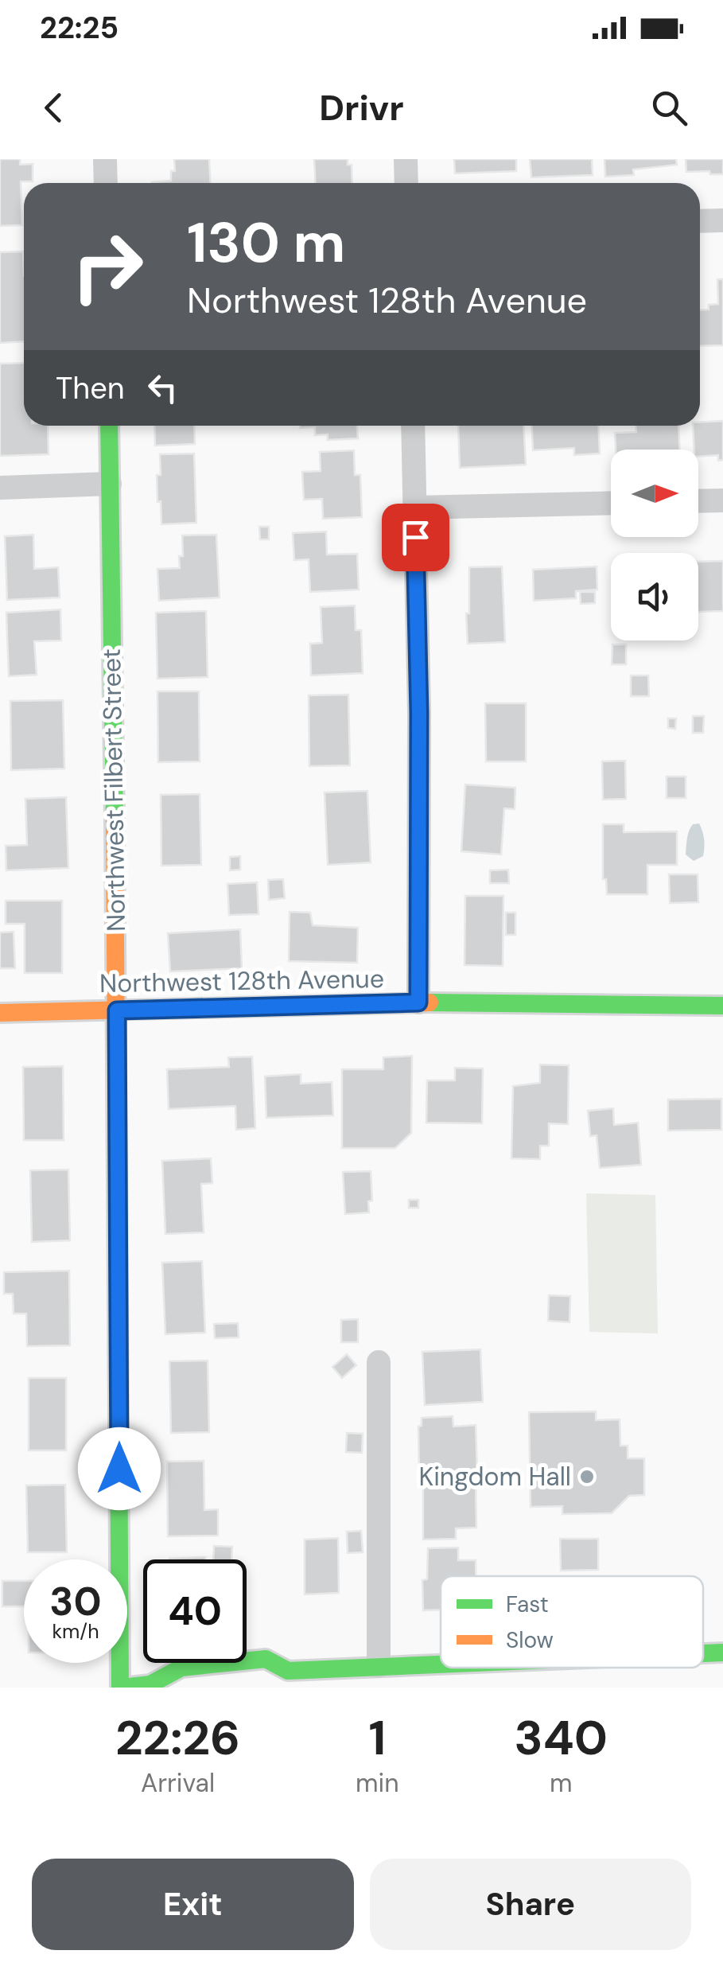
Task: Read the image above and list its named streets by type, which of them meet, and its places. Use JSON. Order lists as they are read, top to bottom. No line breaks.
{"streets":{"street":["Northwest Filbert Street","Northwest 128th Avenue"]},"crossings":[["Northwest Filbert Street","Northwest 128th Avenue"]],"places":["Kingdom Hall"],"legend":["Fast","Slow"],"north":"right","page":{"status":"22:25","header":"Drivr","turn":["130 m","Northwest 128th Avenue"],"then":"Then","speed":"30 km/h","limit":"40","eta":["22:26","Arrival","1","min","340","m"],"buttons":["Exit","Share"]}}
